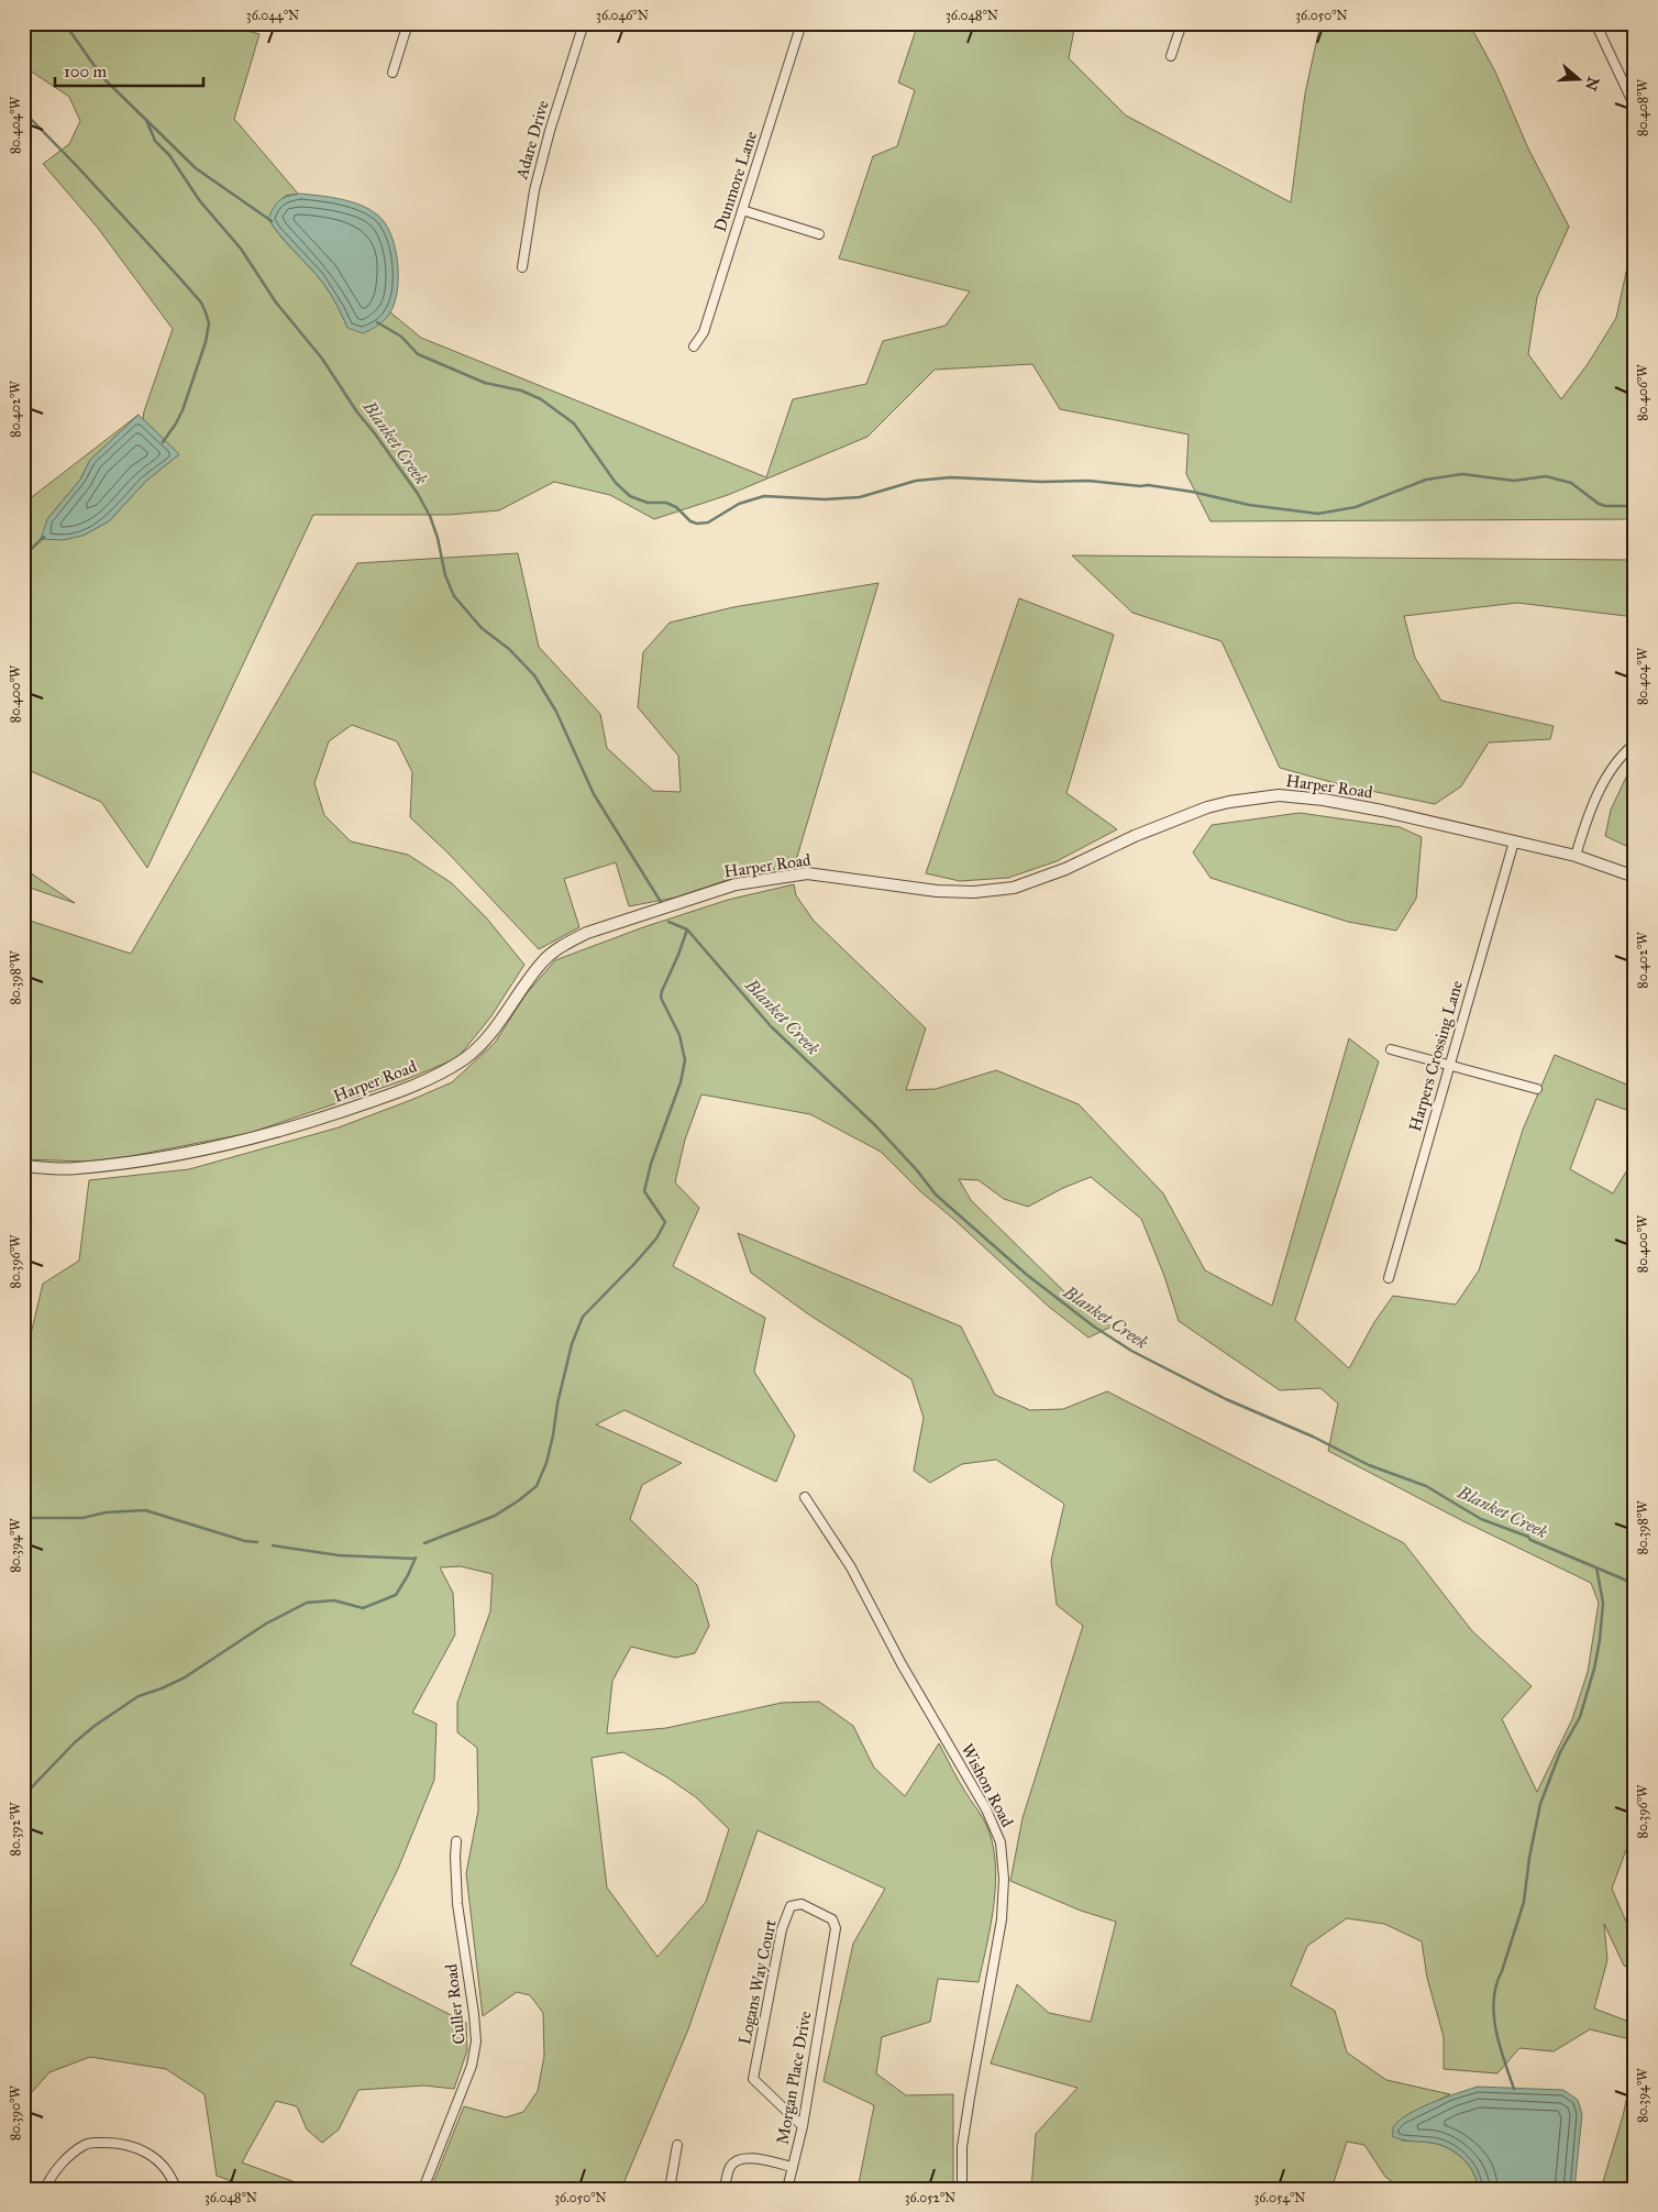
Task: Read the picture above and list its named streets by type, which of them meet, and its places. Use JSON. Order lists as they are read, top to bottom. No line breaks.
{"streets":{"street":["Adare Drive","Dunmore Lane","Harper Road","Harpers Crossing Lane","Wishon Road","Logans Way Court","Culler Road","Morgan Place Drive"]},"crossings":[["Harper Road","Harpers Crossing Lane"],["Logans Way Court","Morgan Place Drive"]],"water":["Blanket Creek"],"scale_bar":"100 m","north":"right","coordinates":["36.044°N","36.046°N","36.048°N","36.050°N","80.408°W","80.404°W","80.406°W","80.402°W","80.400°W","80.398°W","80.396°W","80.394°W","80.392°W","80.390°W","36.052°N","36.054°N"]}
